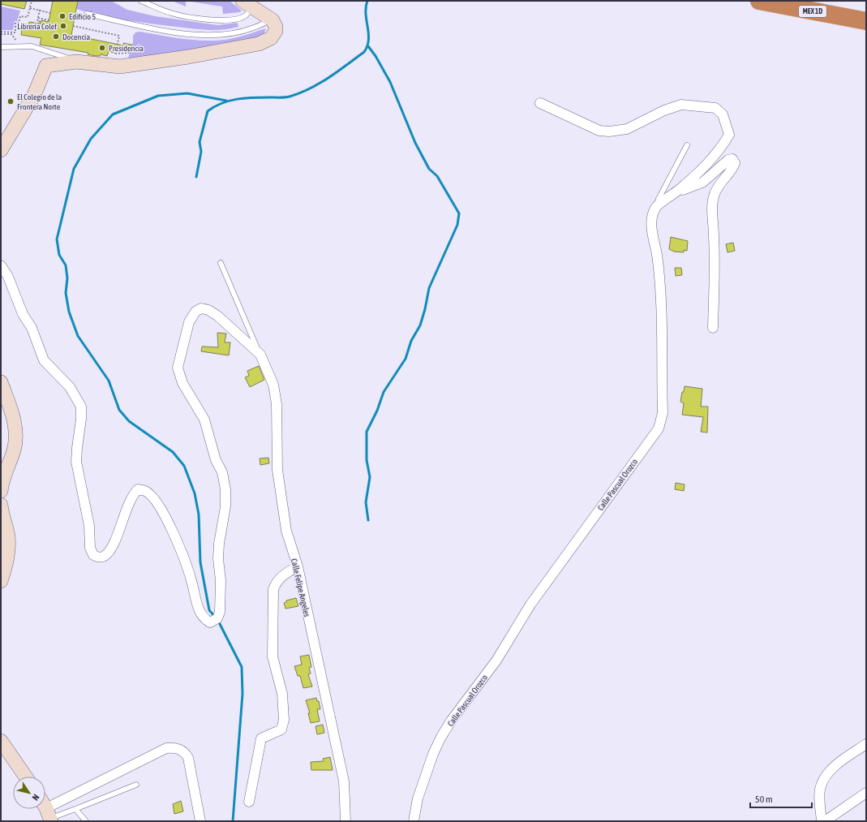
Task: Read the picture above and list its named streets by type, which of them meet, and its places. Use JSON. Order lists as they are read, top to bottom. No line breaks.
{"streets":{"highway":["MEX 1D"],"street":["Calle Pascual Orozco","Calle Felipe Angeles"]},"places":["Edificio 5","Libreria Colef","Docencia","Presidencia","El Colegio de la Frontera Norte"],"scale_bar":"50 m","north":"bottom right"}
